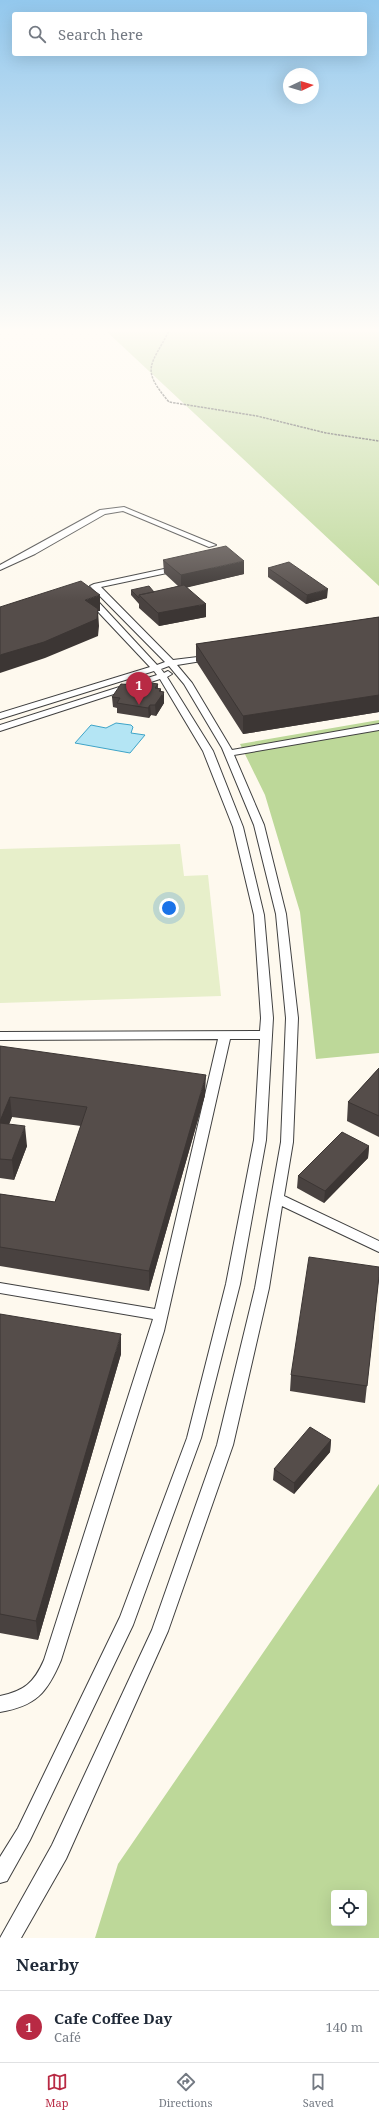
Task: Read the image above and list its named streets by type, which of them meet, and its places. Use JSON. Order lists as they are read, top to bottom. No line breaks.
{"north":"right","page":{"search":"Search here","pins":"1","heading":"Nearby","list":[{"mark":"1","name":"Cafe Coffee Day","note":"Café","value":"140 m"}],"nav":["Map","Directions","Saved"]}}
